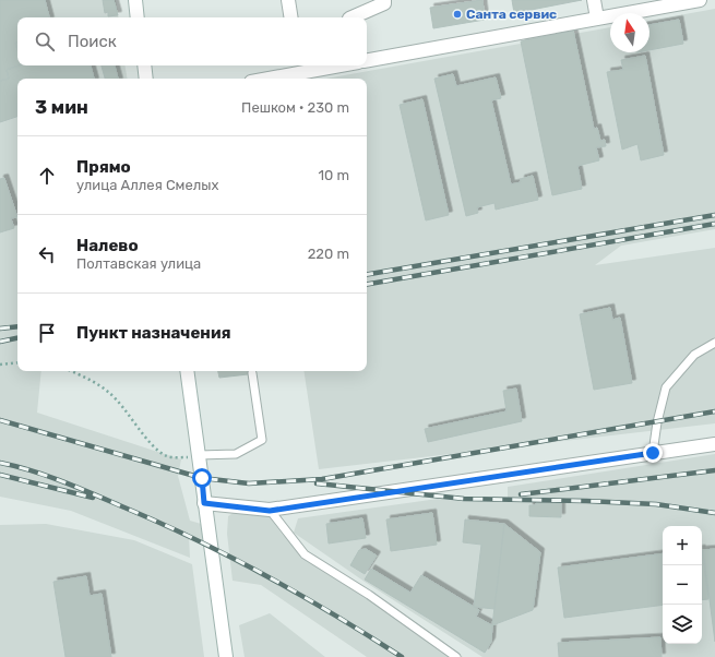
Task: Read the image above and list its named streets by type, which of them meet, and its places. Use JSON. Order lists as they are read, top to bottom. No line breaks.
{"places":["Санта сервис"],"north":"top","page":{"search":"Поиск","heading":["3 мин","Пешком · 230 m"],"list":[["Прямо","улица Аллея Смелых","10 m"],["Налево","Полтавская улица","220 m"],"Пункт назначения"],"map_buttons":["+","−"]}}
